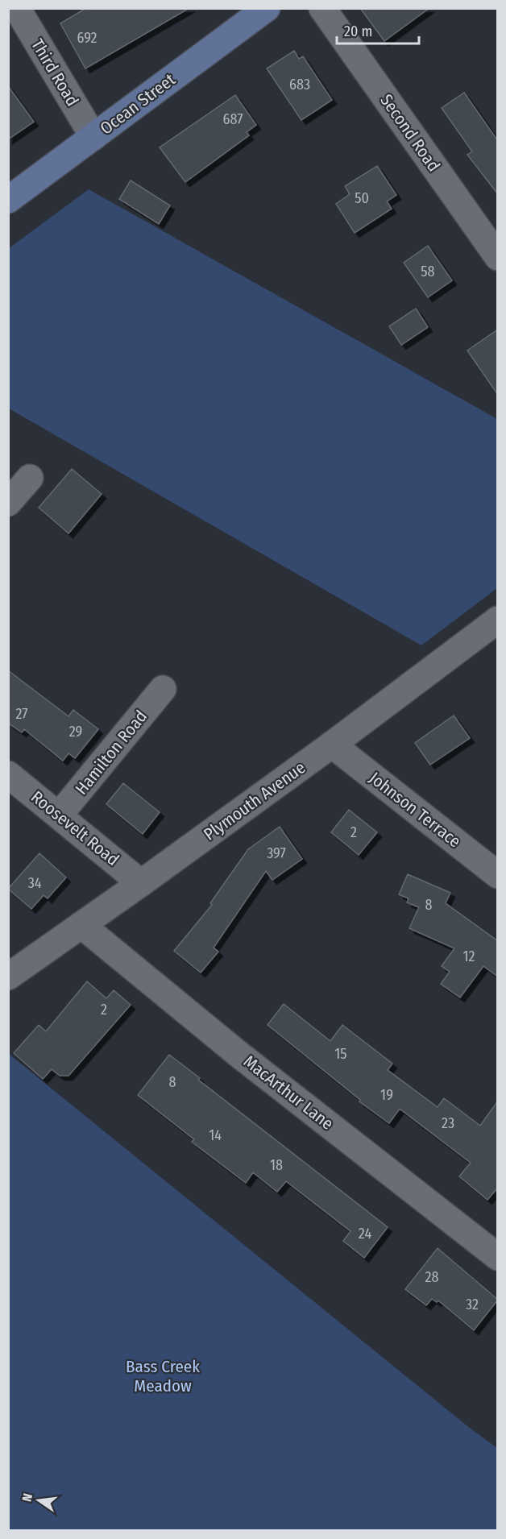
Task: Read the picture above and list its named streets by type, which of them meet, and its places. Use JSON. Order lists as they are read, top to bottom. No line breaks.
{"streets":{"main road":["Ocean Street"],"street":["Third Road","Second Road","Hamilton Road","Plymouth Avenue","Johnson Terrace","Roosevelt Road","MacArthur Lane"]},"crossings":[["Third Road","Ocean Street"],["Hamilton Road","Roosevelt Road"],["Plymouth Avenue","Johnson Terrace"],["Plymouth Avenue","Roosevelt Road"],["Plymouth Avenue","MacArthur Lane"]],"parks":["Bass Creek Meadow"],"house_numbers":["692","683","687","50","58","27","29","2","397","34","8","12","2","15","8","19","23","14","18","24","28","32"],"scale_bar":"20 m","north":"left"}
